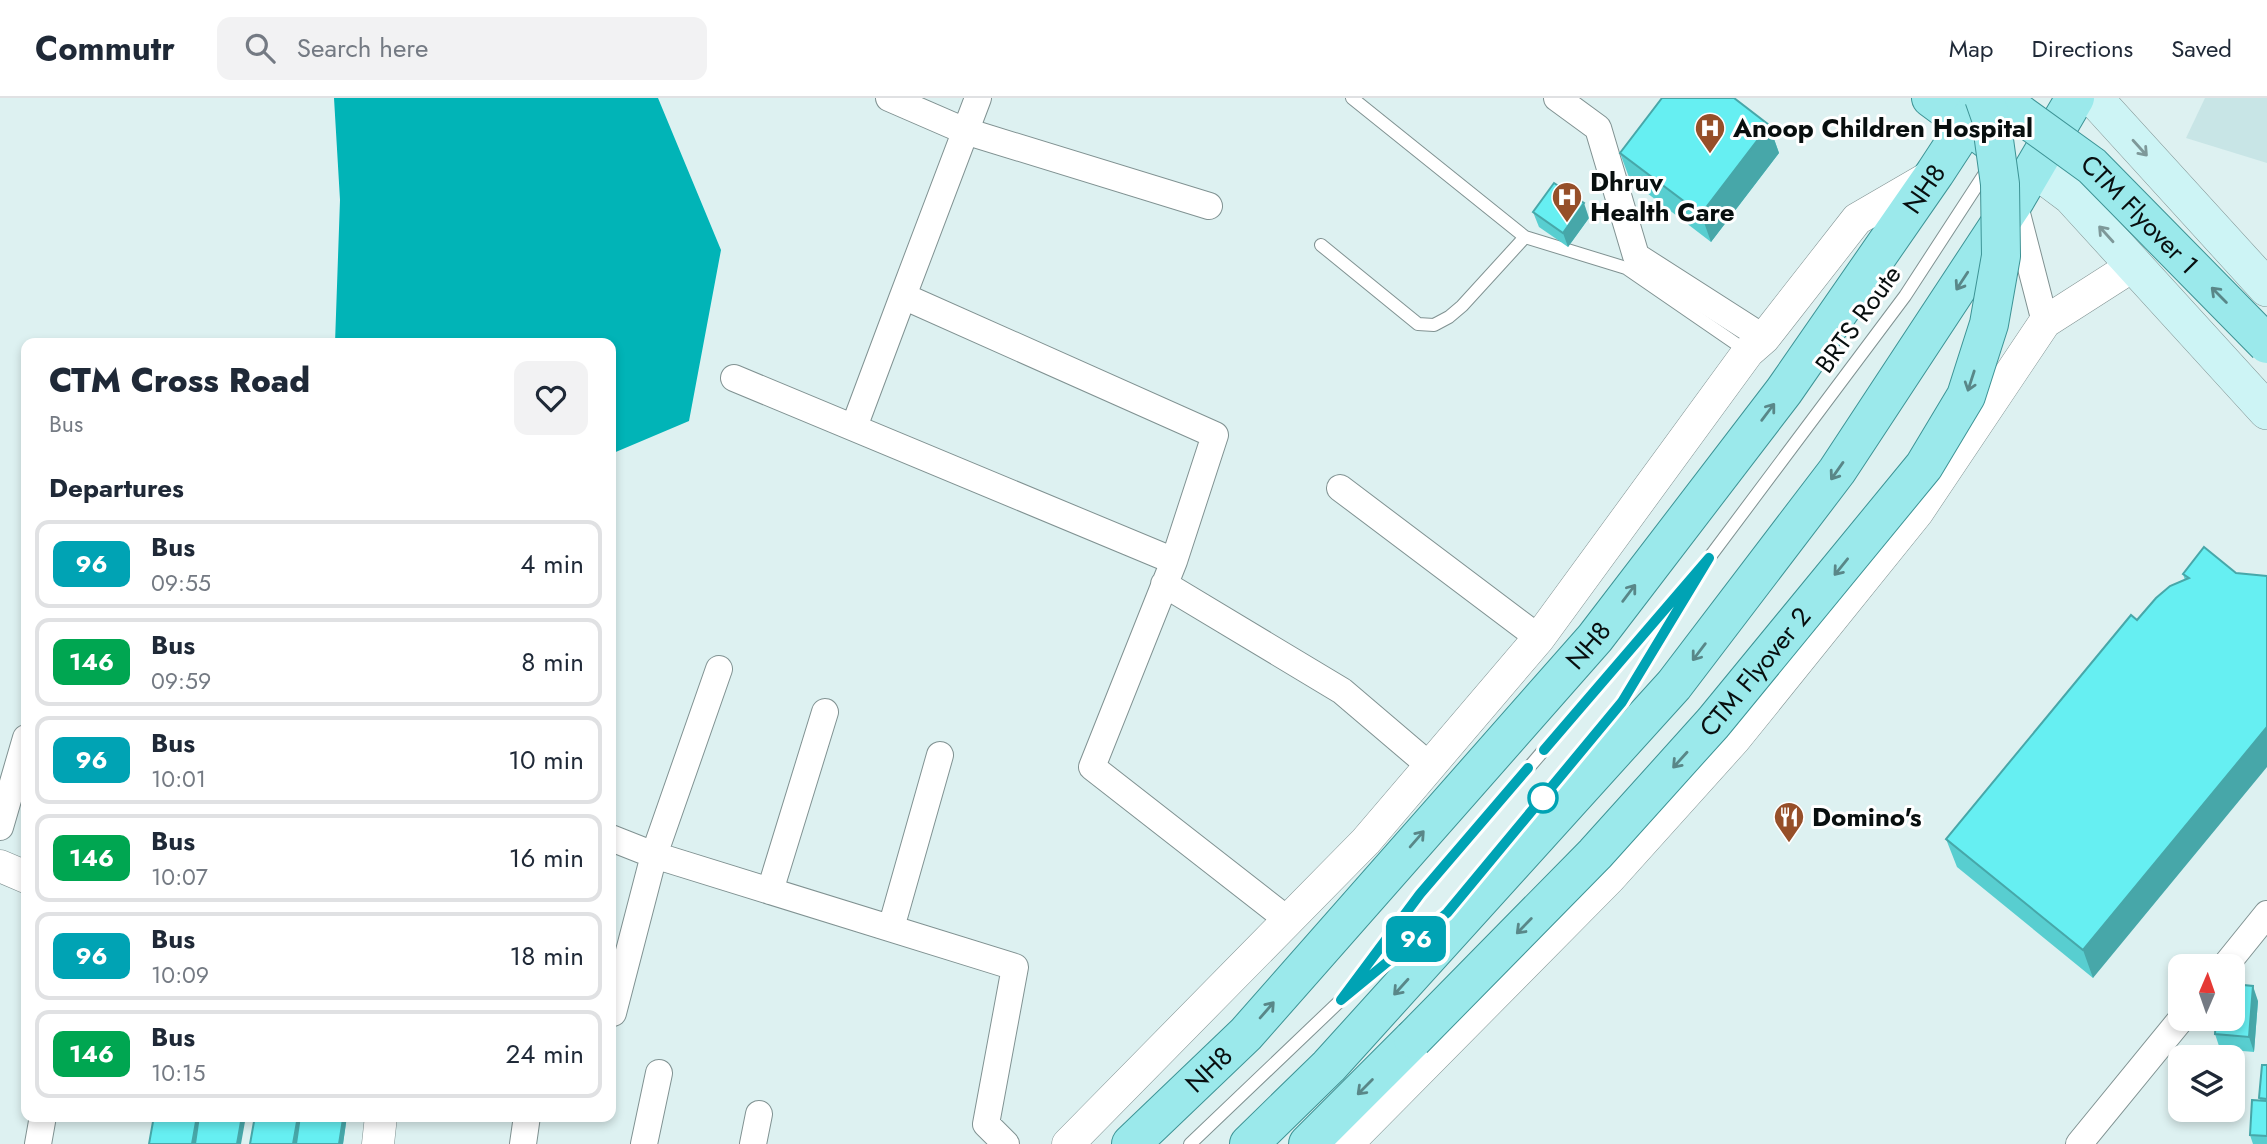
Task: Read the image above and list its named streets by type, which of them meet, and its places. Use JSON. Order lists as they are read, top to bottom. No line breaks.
{"streets":{"main road":["NH8","CTM Flyover 1","CTM Flyover 2"],"lane":["BRTS Route"]},"crossings":[["NH8","CTM Flyover 2"],["CTM Flyover 1","BRTS Route"]],"places":{"hospital":["Anoop Children Hospital","Dhruv Health Care"],"restaurant":["Domino's"]},"lines":["bus line 96"],"north":"top","page":{"header":"Commutr","search":"Search here","nav":["Map","Directions","Saved"],"on_map":"96","heading":[["CTM Cross Road","Bus"],"Departures"],"list":[{"mark":"96","name":"Bus","note":"09:55","value":"4 min"},{"mark":"146","name":"Bus","note":"09:59","value":"8 min"},{"mark":"96","name":"Bus","note":"10:01","value":"10 min"},{"mark":"146","name":"Bus","note":"10:07","value":"16 min"},{"mark":"96","name":"Bus","note":"10:09","value":"18 min"},{"mark":"146","name":"Bus","note":"10:15","value":"24 min"}]}}
